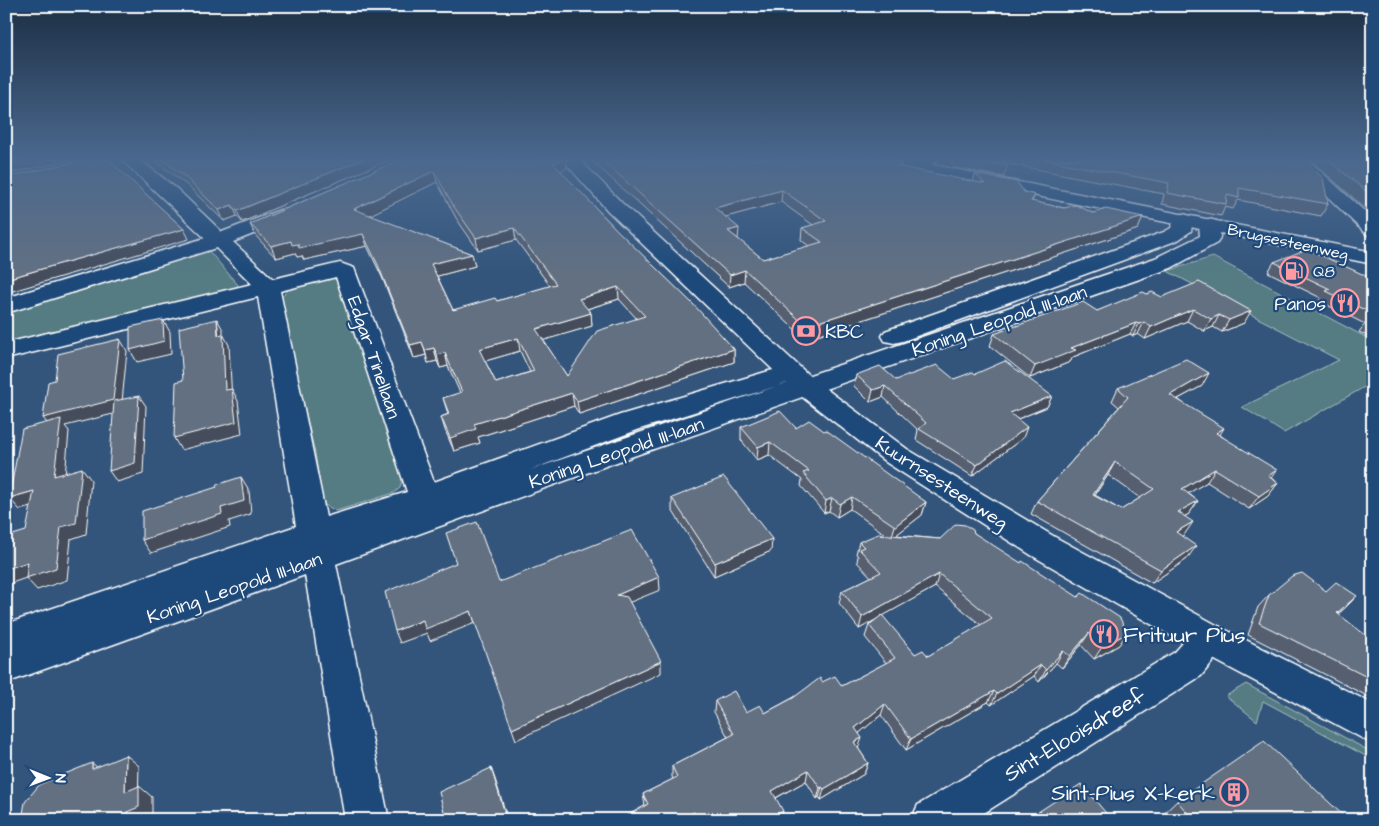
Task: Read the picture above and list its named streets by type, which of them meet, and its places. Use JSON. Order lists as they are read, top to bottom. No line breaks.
{"streets":{"street":["Brugsesteenweg","Koning Leopold III-laan","Edgar Tinellaan","Kuurnsesteenweg","Sint-Elooisdreef"]},"crossings":[["Brugsesteenweg","Koning Leopold III-laan"],["Koning Leopold III-laan","Edgar Tinellaan"],["Koning Leopold III-laan","Kuurnsesteenweg"],["Kuurnsesteenweg","Sint-Elooisdreef"]],"places":{"fuel station":["Q8"],"restaurant":["Panos","Frituur Pius"],"bank":["KBC"],"building":["Sint-Pius X-kerk"]},"north":"right"}
